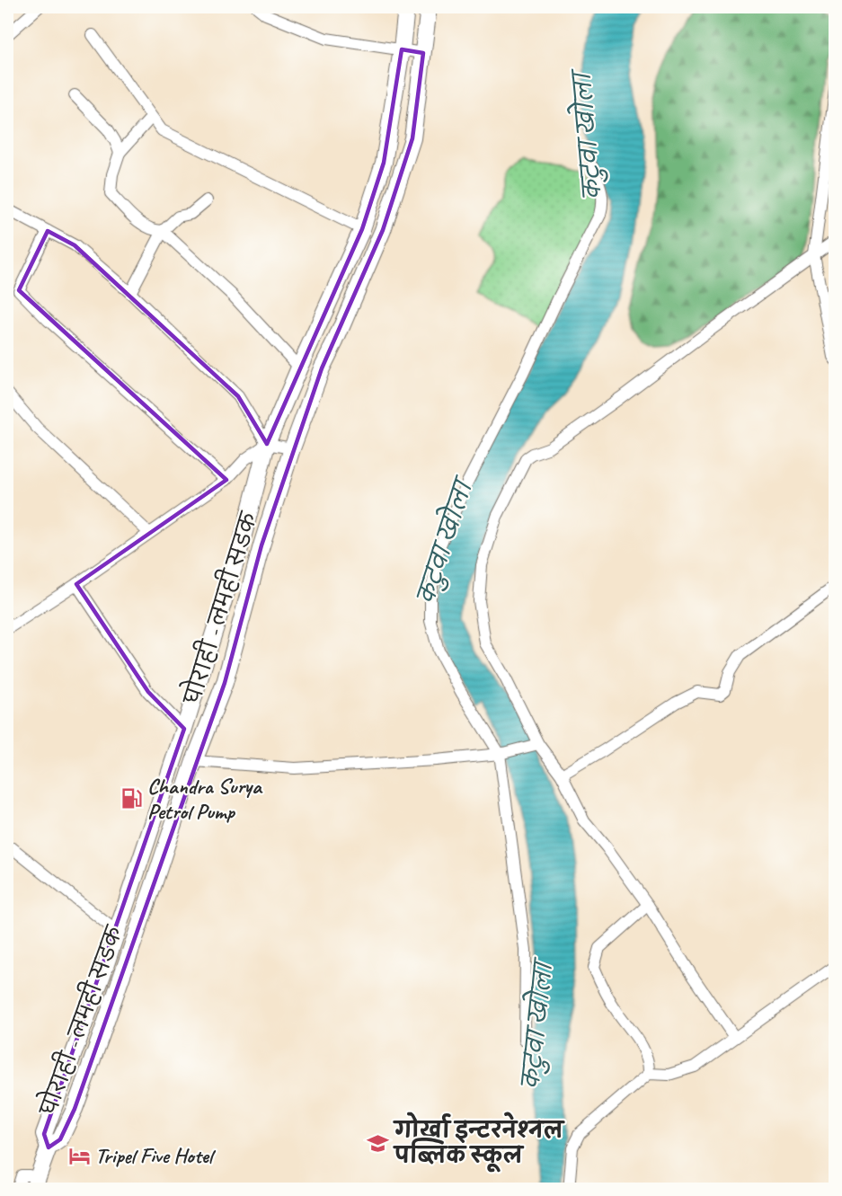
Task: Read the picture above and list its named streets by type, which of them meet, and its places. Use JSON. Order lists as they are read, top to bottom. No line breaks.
{"streets":{"main road":["घोराही - लमही सडक"]},"water":["कटुवा खोला"],"places":{"fuel station":["Chandra Surya Petrol Pump"],"school or university":["गोर्खा इन्टरनेश्नल पब्लिक स्कूल"],"hotel":["Tripel Five Hotel"]}}
